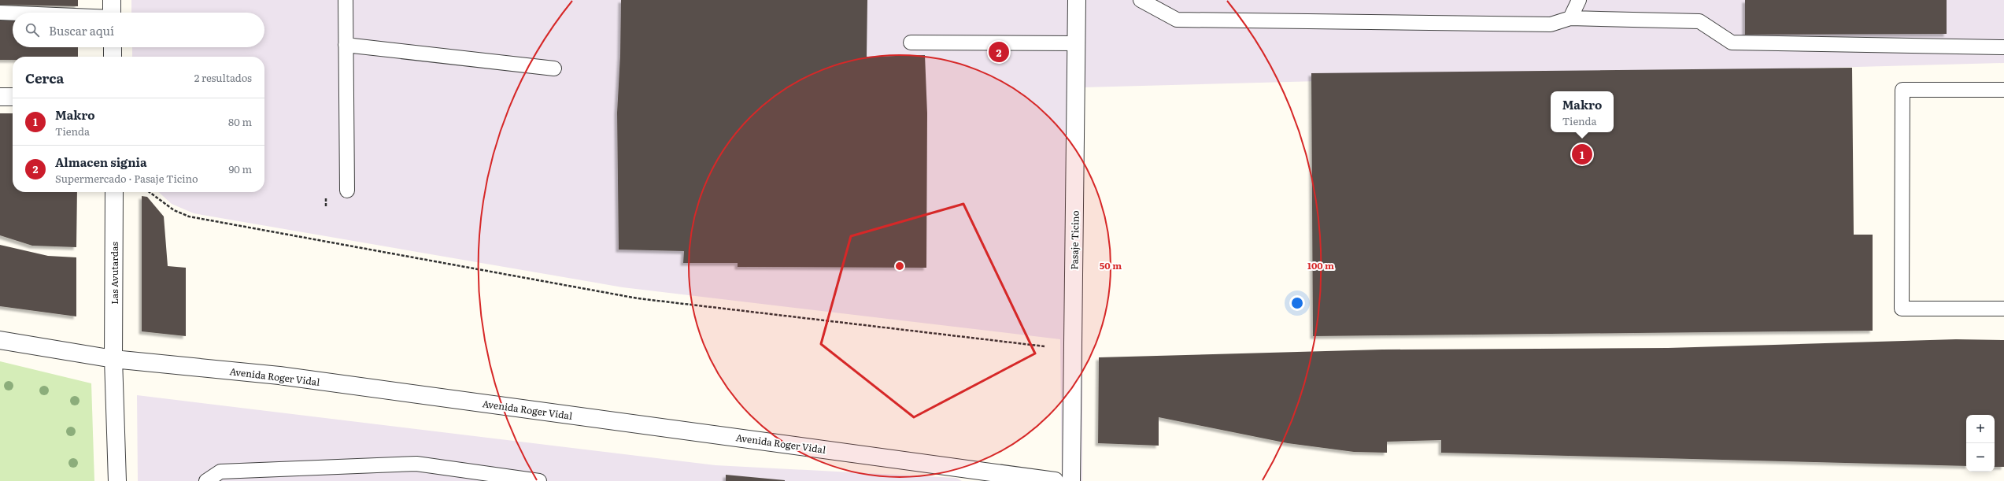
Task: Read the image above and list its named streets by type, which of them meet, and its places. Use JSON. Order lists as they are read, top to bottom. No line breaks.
{"streets":{"street":["Pasaje Ticino","Las Avutardas","Avenida Roger Vidal"]},"crossings":[["Las Avutardas","Avenida Roger Vidal"]],"page":{"search":"Buscar aquí","pins":["2","1"],"heading":["Cerca","2 resultados"],"popup":["Makro","Tienda"],"list":[{"mark":"1","name":"Makro","note":"Tienda","value":"80 m"},{"mark":"2","name":"Almacen signia","note":"Supermercado · Pasaje Ticino","value":"90 m"}],"map_buttons":["+","−"]},"rings":["50 m","100 m"]}
